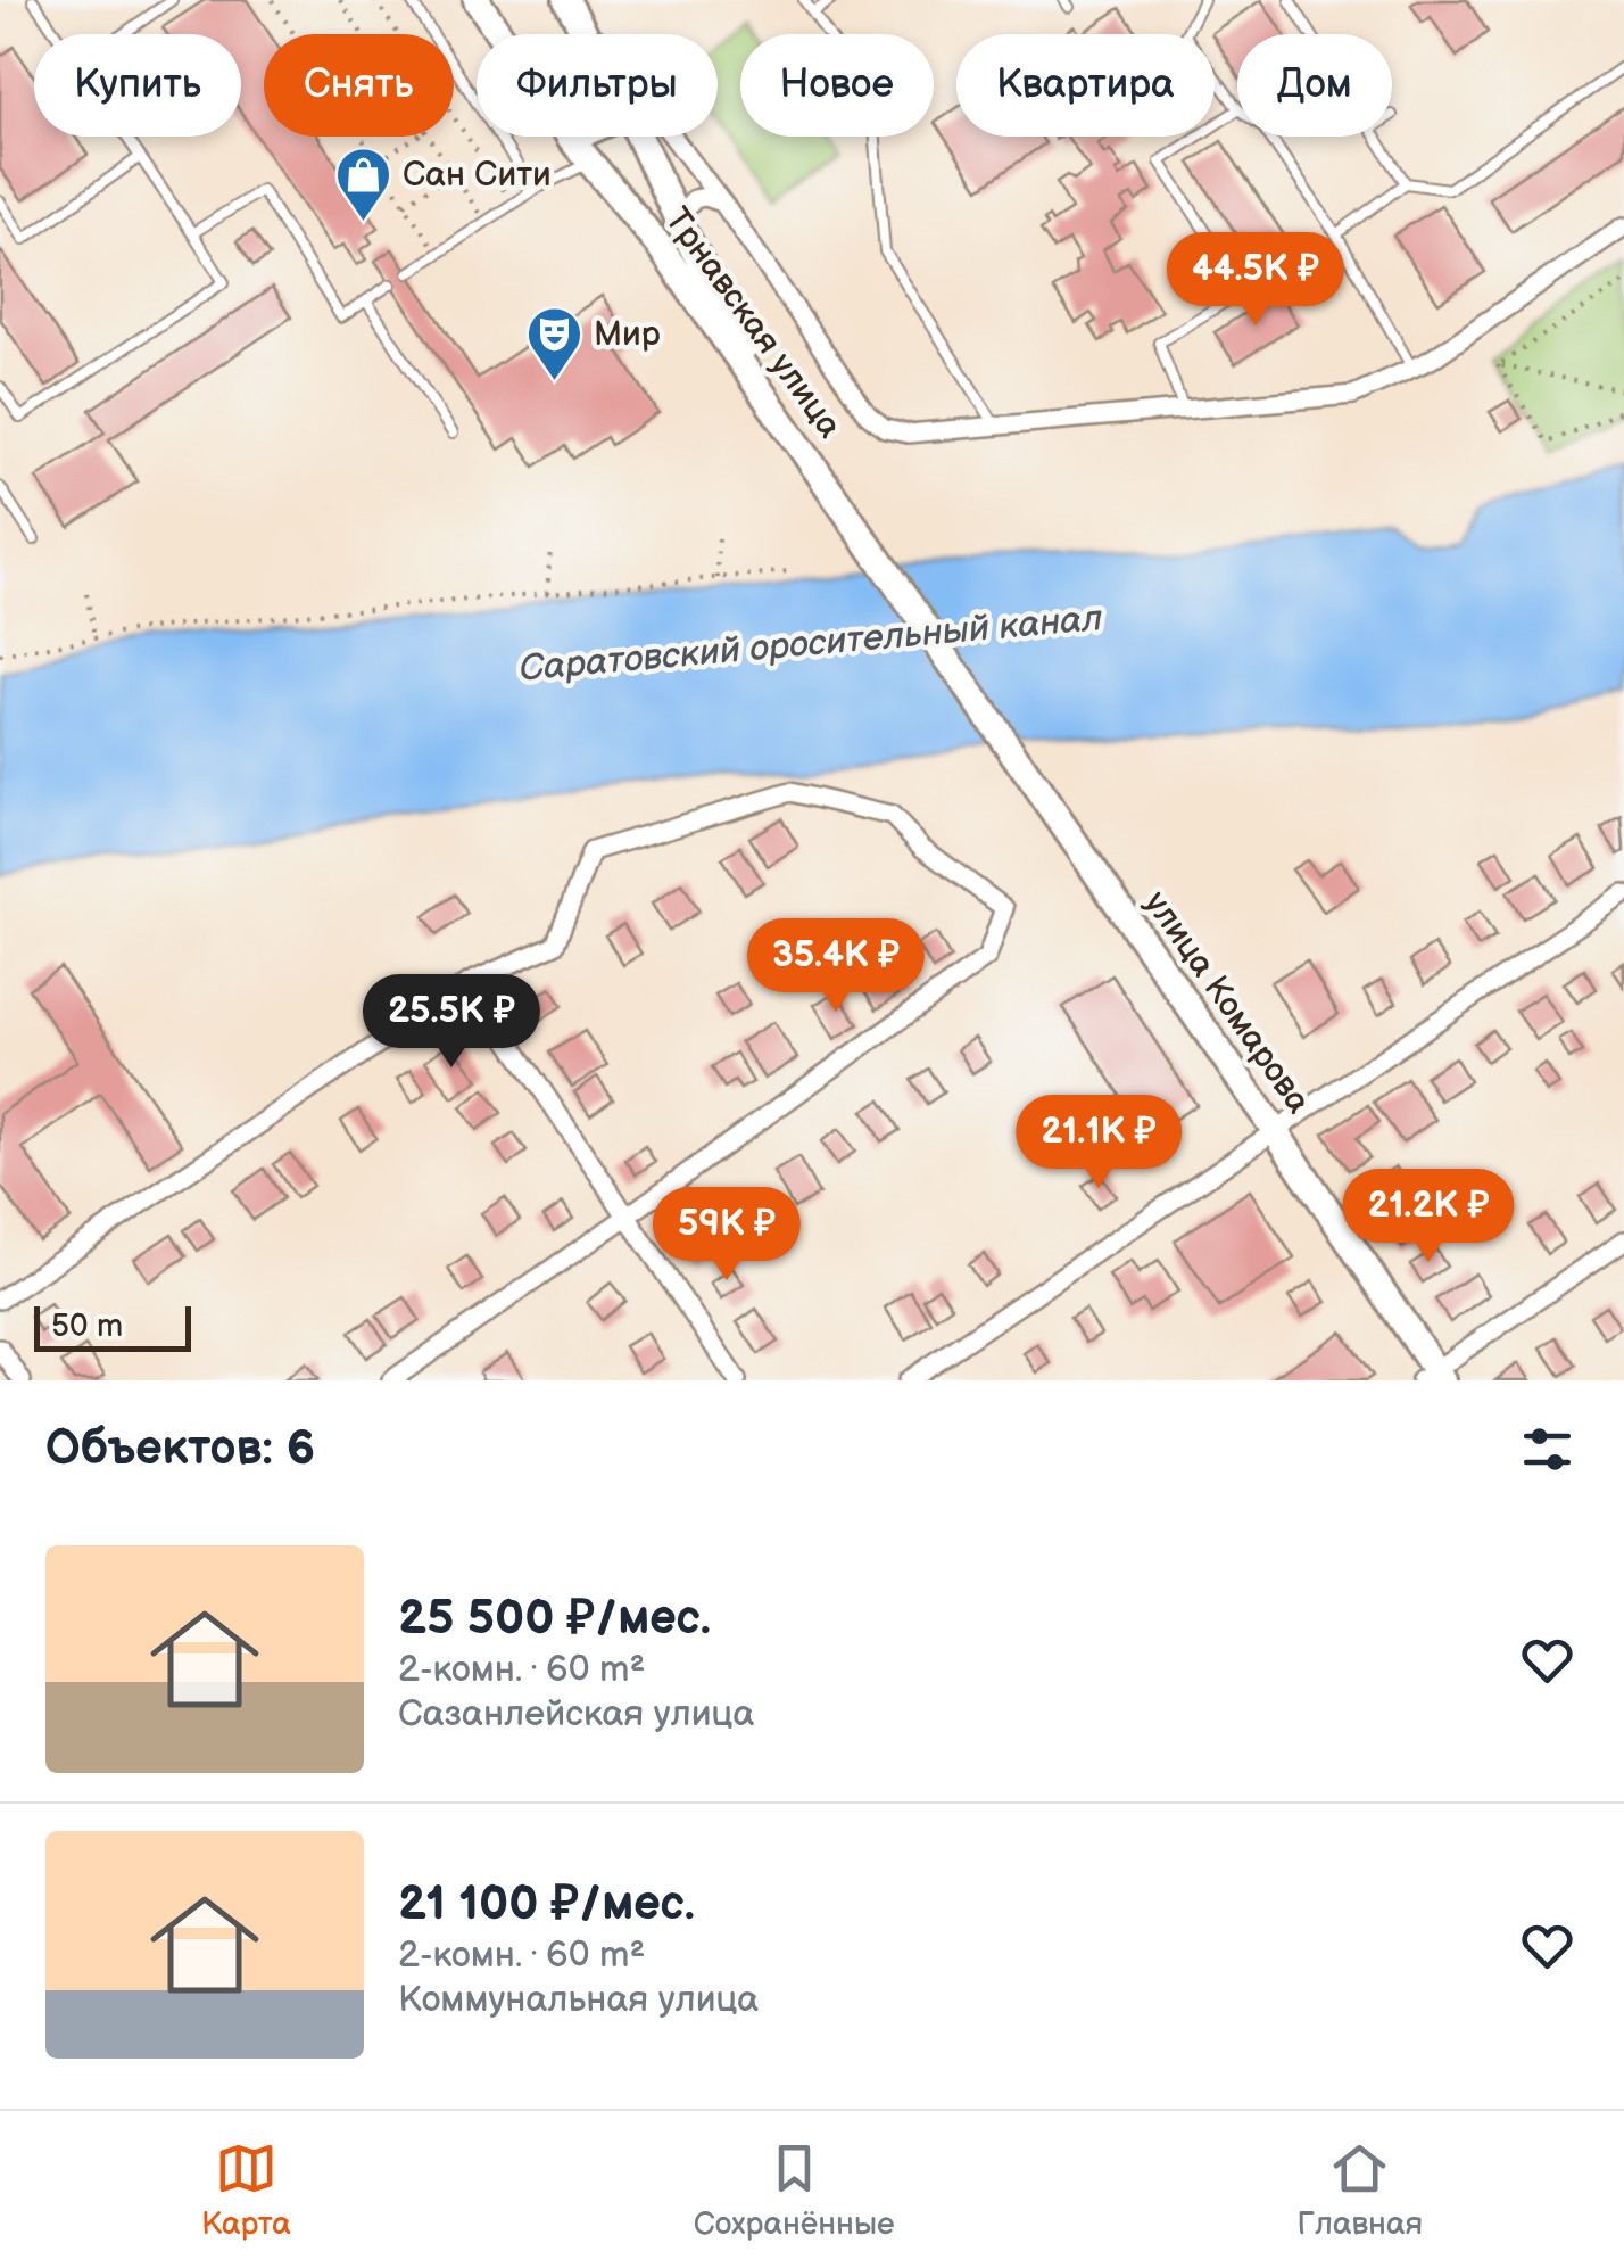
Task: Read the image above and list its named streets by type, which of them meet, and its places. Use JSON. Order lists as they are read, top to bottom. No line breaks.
{"streets":{"main road":["Трнавская улица","улица Комарова"]},"crossings":[["Трнавская улица","улица Комарова"]],"water":["Саратовский оросительный канал"],"places":{"shop":["Сан Сити"],"theatre":["Мир"]},"scale_bar":"50 m","page":{"chip":["Купить","Снять","Фильтры","Новое","Квартира","Дом"],"price":["44.5K ₽","35.4K ₽","25.5K ₽","21.1K ₽","21.2K ₽","59K ₽"],"scale":"50 m","heading":"Объектов: 6","list":[{"name":"25 500 ₽/мес.","note":"2-комн. · 60 m² · Сазанлейская улица"},{"name":"21 100 ₽/мес.","note":"2-комн. · 60 m² · Коммунальная улица"}],"tabs":["Карта","Сохранённые","Главная"]}}
